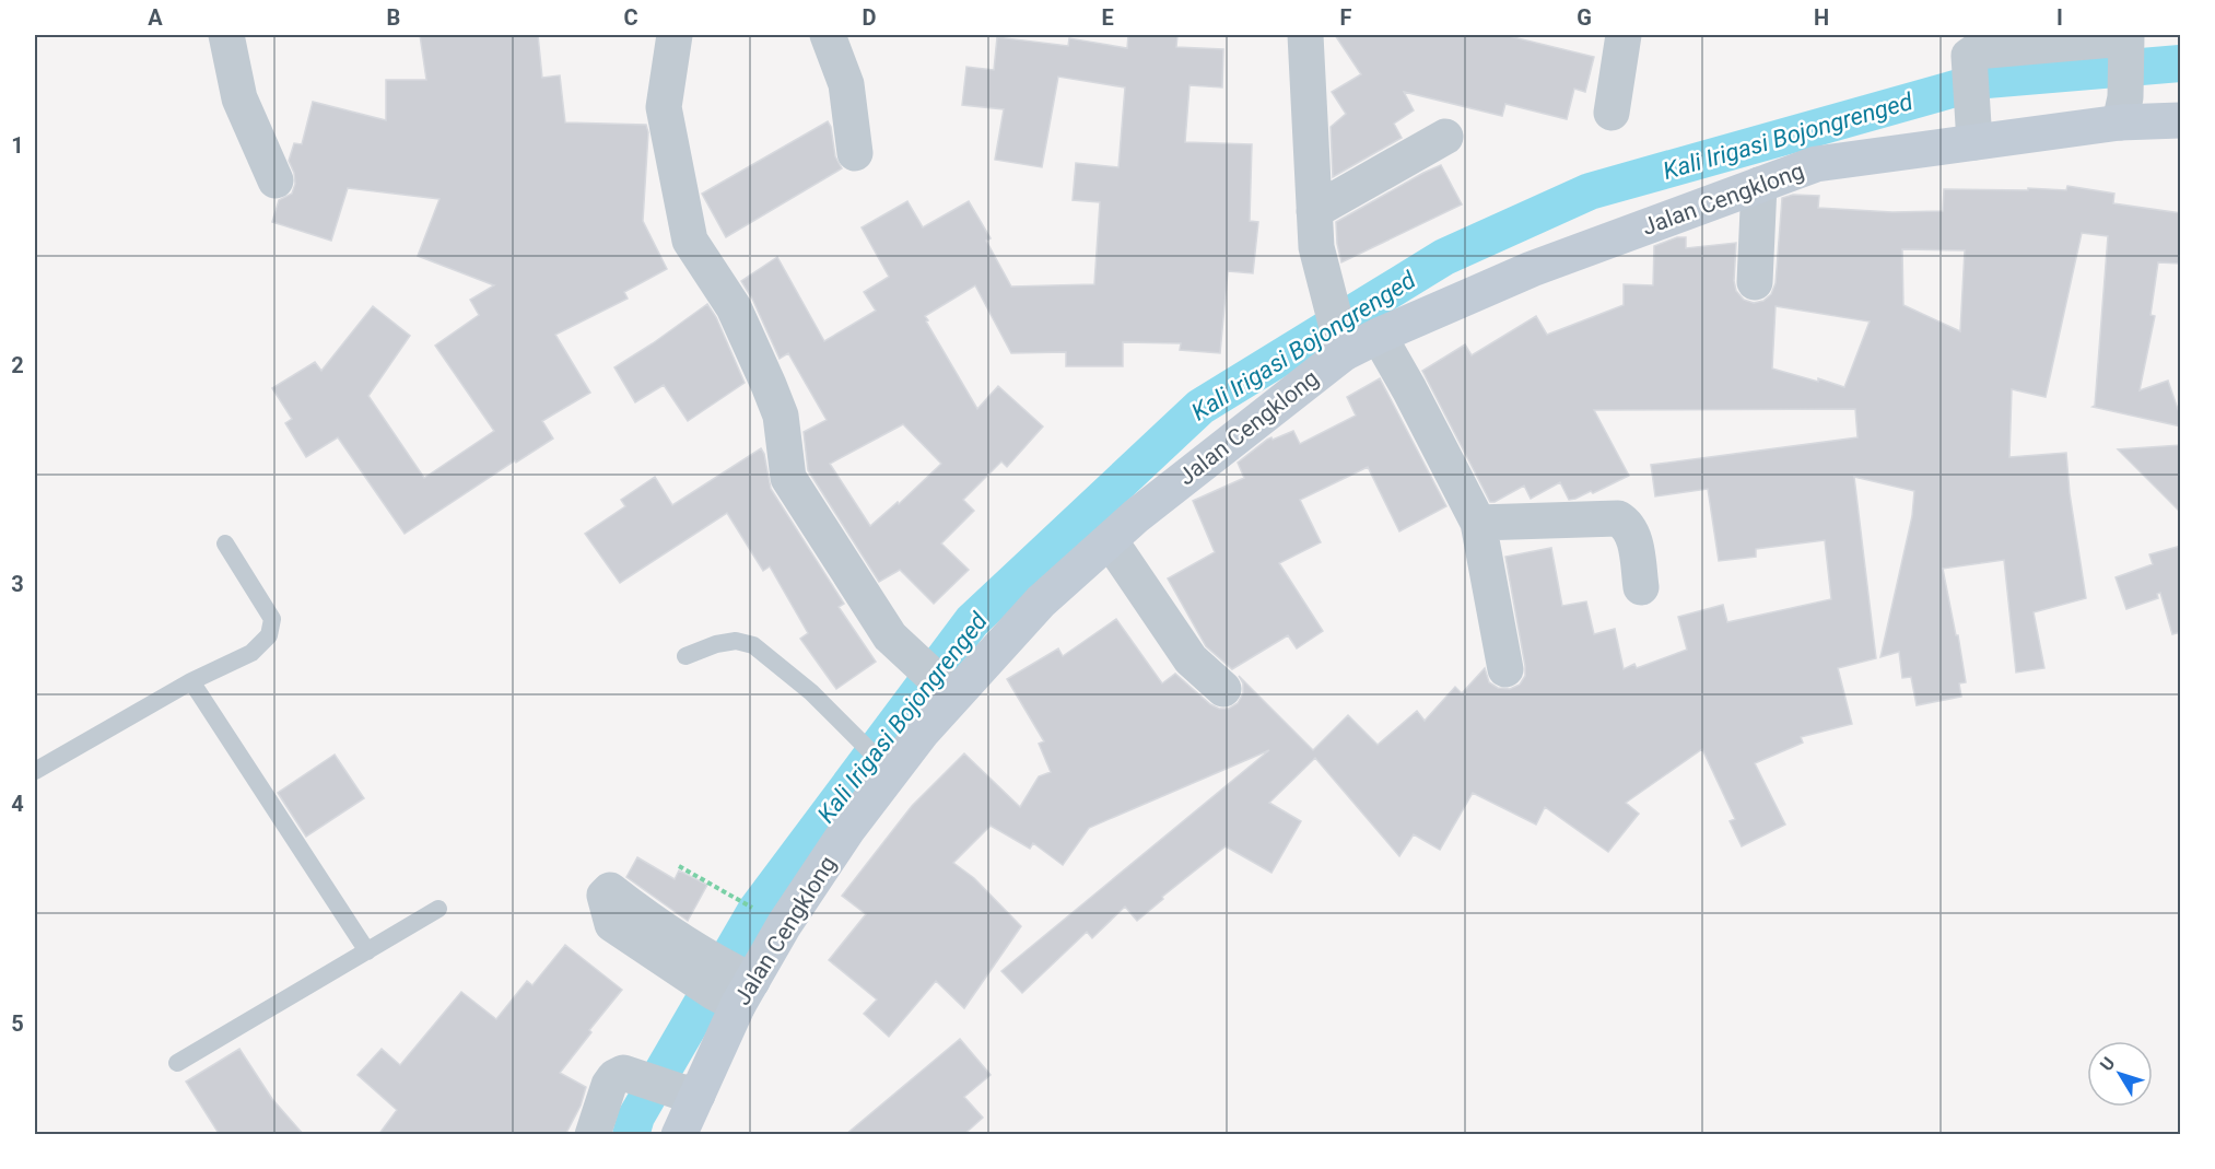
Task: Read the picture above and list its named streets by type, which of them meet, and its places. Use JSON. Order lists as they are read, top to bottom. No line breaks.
{"streets":{"main road":["Jalan Cengklong"]},"water":["Kali Irigasi Bojongrenged"],"north":"top left","grid":{"columns":["A","B","C","D","E","F","G","H","I"],"rows":["1","2","3","4","5"]}}
